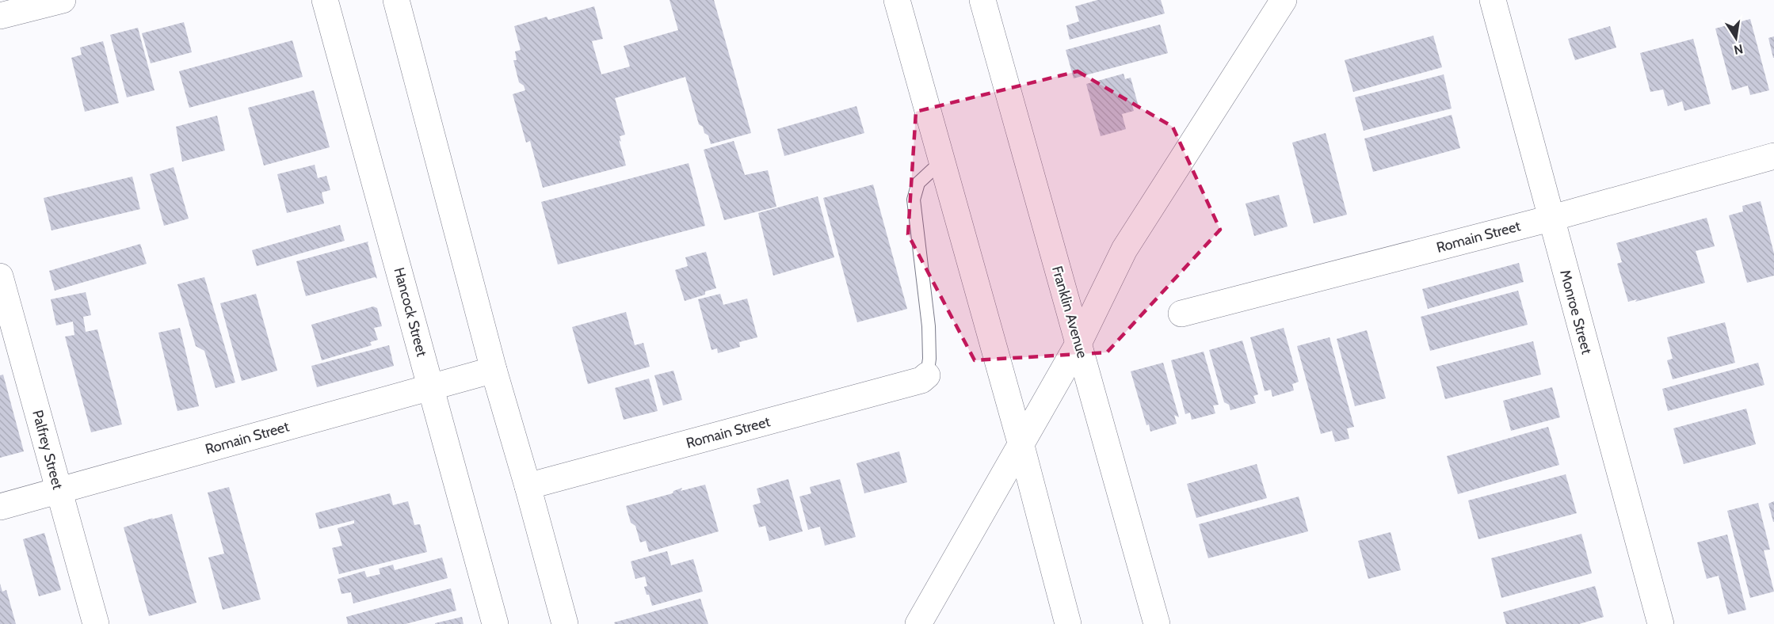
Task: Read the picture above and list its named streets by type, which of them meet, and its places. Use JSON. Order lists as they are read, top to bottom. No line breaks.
{"streets":{"street":["Romain Street","Hancock Street","Franklin Avenue","Monroe Street","Palfrey Street"]},"crossings":[["Romain Street","Hancock Street"],["Romain Street","Monroe Street"],["Romain Street","Palfrey Street"]],"north":"bottom"}
